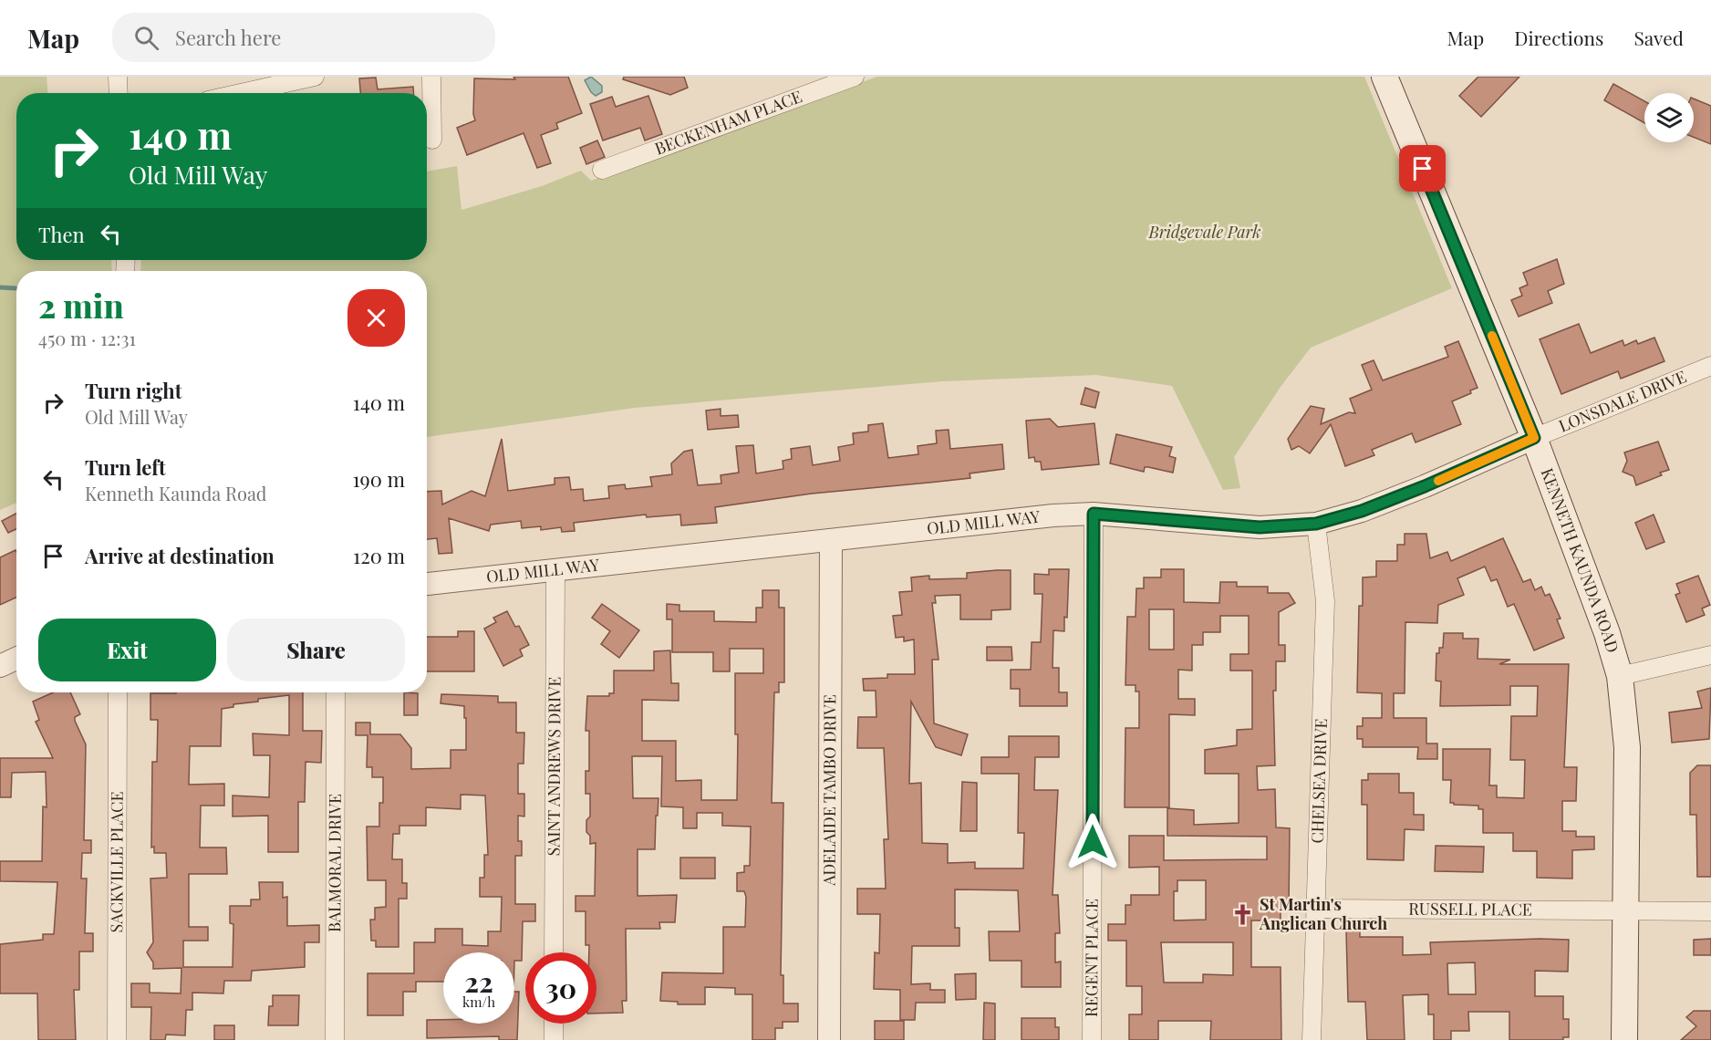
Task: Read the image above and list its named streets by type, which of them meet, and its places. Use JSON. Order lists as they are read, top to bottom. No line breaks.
{"streets":{"main road":["KENNETH KAUNDA ROAD"],"street":["BECKENHAM PLACE","LONSDALE DRIVE","OLD MILL WAY","SAINT ANDREWS DRIVE","CHELSEA DRIVE","ADELAIDE TAMBO DRIVE","SACKVILLE PLACE","BALMORAL DRIVE","RUSSELL PLACE","REGENT PLACE"]},"crossings":[["LONSDALE DRIVE","OLD MILL WAY"],["LONSDALE DRIVE","KENNETH KAUNDA ROAD"],["OLD MILL WAY","KENNETH KAUNDA ROAD"],["OLD MILL WAY","SAINT ANDREWS DRIVE"],["OLD MILL WAY","CHELSEA DRIVE"],["OLD MILL WAY","ADELAIDE TAMBO DRIVE"],["OLD MILL WAY","REGENT PLACE"],["KENNETH KAUNDA ROAD","RUSSELL PLACE"],["CHELSEA DRIVE","RUSSELL PLACE"]],"parks":["Bridgevale Park"],"places":{"church":["St Martin's Anglican Church"]},"page":{"header":"Map","search":"Search here","nav":["Map","Directions","Saved"],"turn":["140 m","Old Mill Way"],"then":"Then","heading":["2 min","450 m · 12:31"],"list":[{"name":"Turn right","note":"Old Mill Way","value":"140 m"},{"name":"Turn left","note":"Kenneth Kaunda Road","value":"190 m"},{"name":"Arrive at destination","value":"120 m"}],"buttons":["Exit","Share"],"speed":"22 km/h","limit":"30"}}
